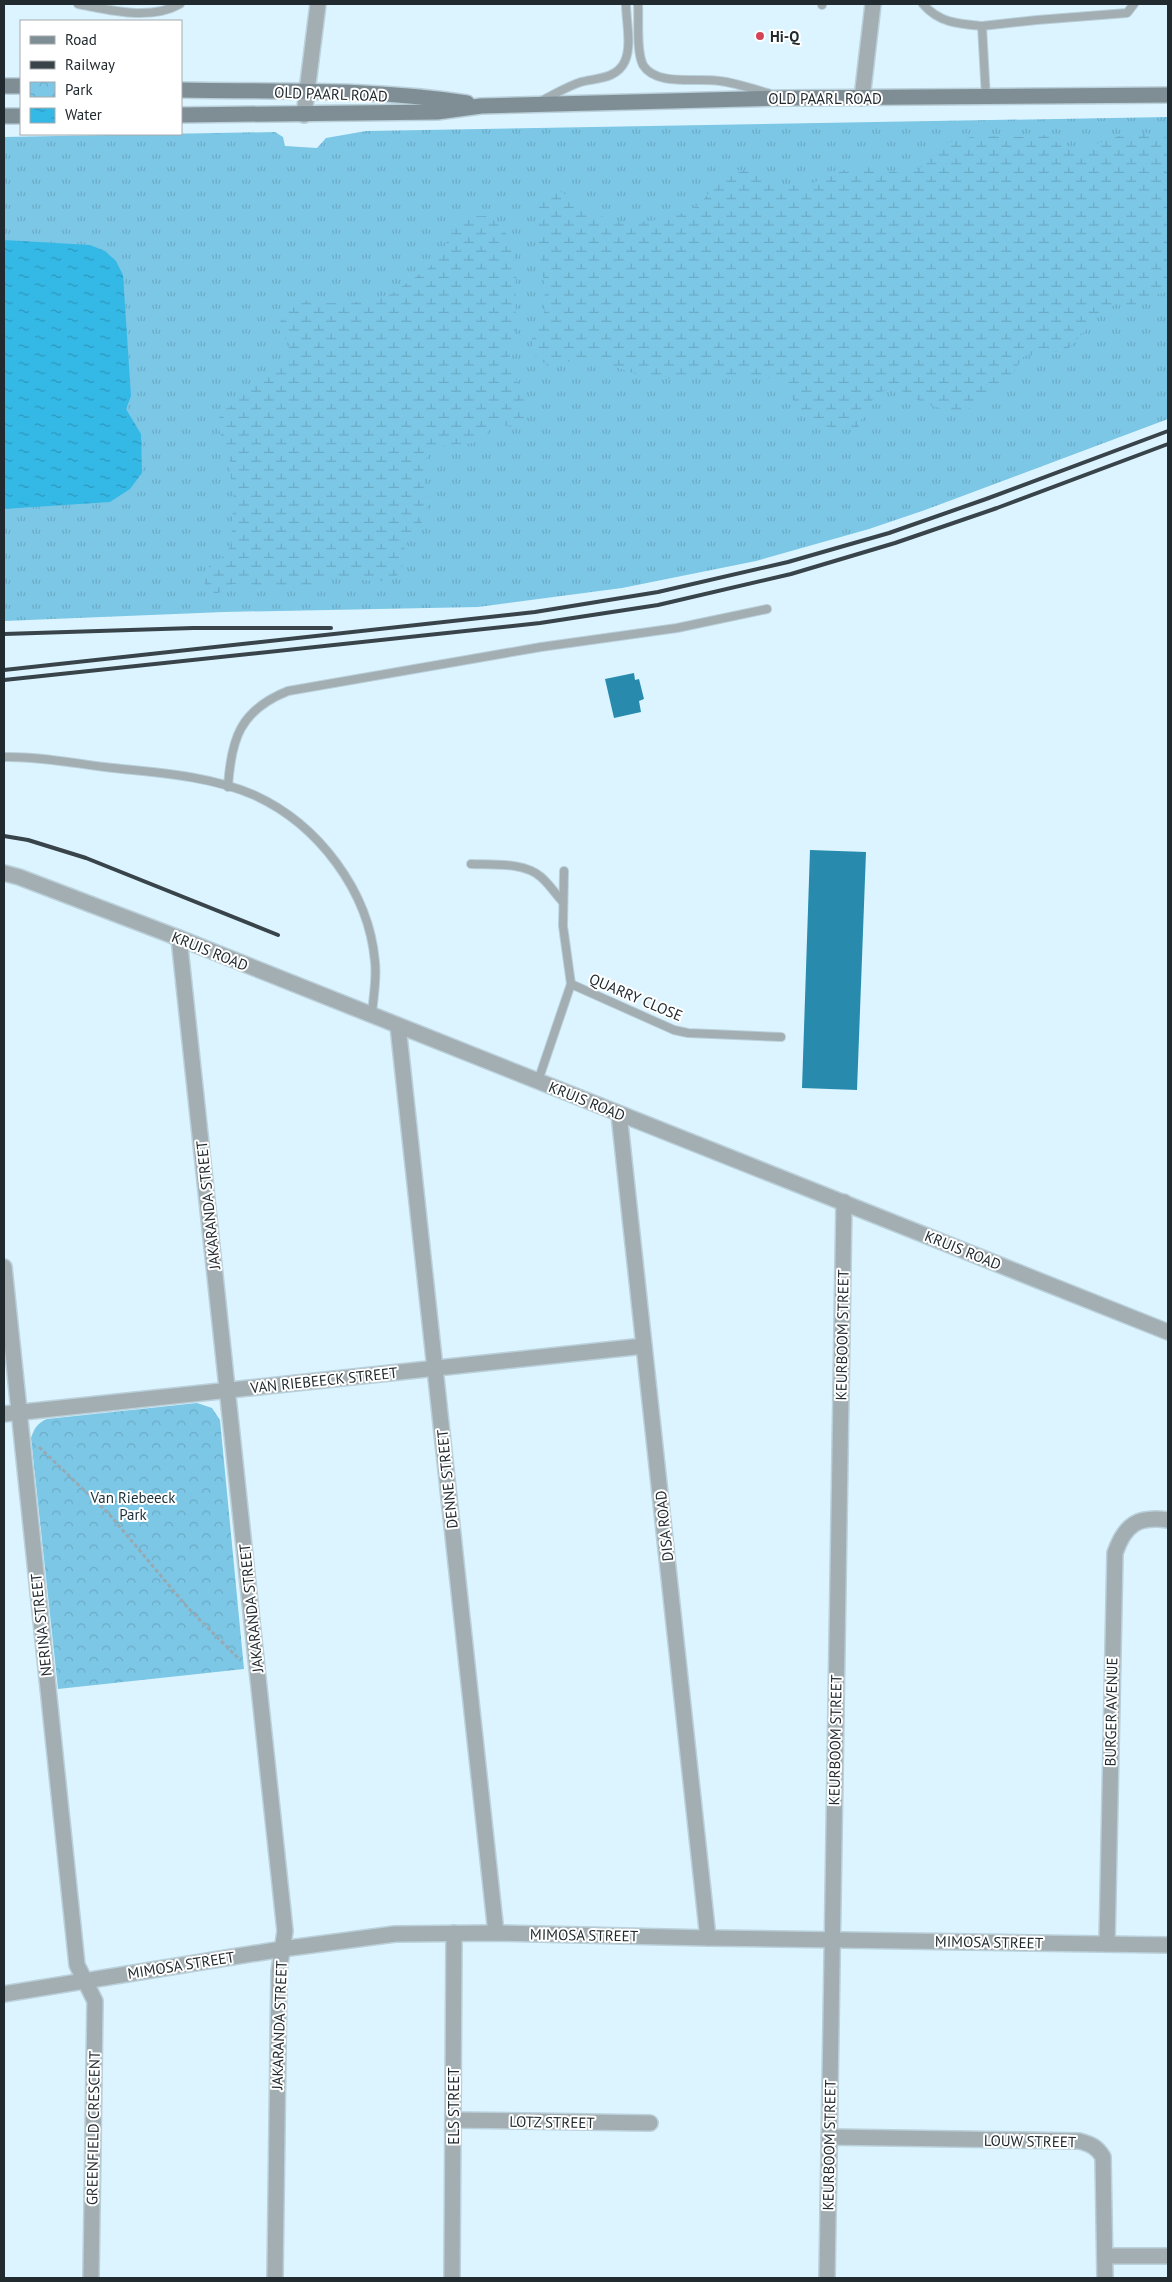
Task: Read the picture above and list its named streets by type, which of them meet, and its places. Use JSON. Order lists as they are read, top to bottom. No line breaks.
{"streets":{"main road":["OLD PAARL ROAD"],"street":["KRUIS ROAD","JAKARANDA STREET","KEURBOOM STREET","VAN RIEBEECK STREET","DENNE STREET","DISA ROAD","NERINA STREET","BURGER AVENUE","MIMOSA STREET","ELS STREET","LOTZ STREET","GREENFIELD CRESCENT","LOUW STREET"],"lane":["QUARRY CLOSE"]},"crossings":[["KRUIS ROAD","QUARRY CLOSE"],["KRUIS ROAD","JAKARANDA STREET"],["KRUIS ROAD","KEURBOOM STREET"],["KRUIS ROAD","DENNE STREET"],["KRUIS ROAD","DISA ROAD"],["JAKARANDA STREET","VAN RIEBEECK STREET"],["JAKARANDA STREET","MIMOSA STREET"],["KEURBOOM STREET","MIMOSA STREET"],["KEURBOOM STREET","LOUW STREET"],["VAN RIEBEECK STREET","DENNE STREET"],["VAN RIEBEECK STREET","DISA ROAD"],["VAN RIEBEECK STREET","NERINA STREET"],["DENNE STREET","MIMOSA STREET"],["DISA ROAD","MIMOSA STREET"],["NERINA STREET","MIMOSA STREET"],["NERINA STREET","GREENFIELD CRESCENT"],["BURGER AVENUE","MIMOSA STREET"],["MIMOSA STREET","ELS STREET"],["MIMOSA STREET","GREENFIELD CRESCENT"],["ELS STREET","LOTZ STREET"]],"parks":["Van Riebeeck Park"],"places":["Hi-Q"],"legend":["Road","Railway","Park","Water"]}
